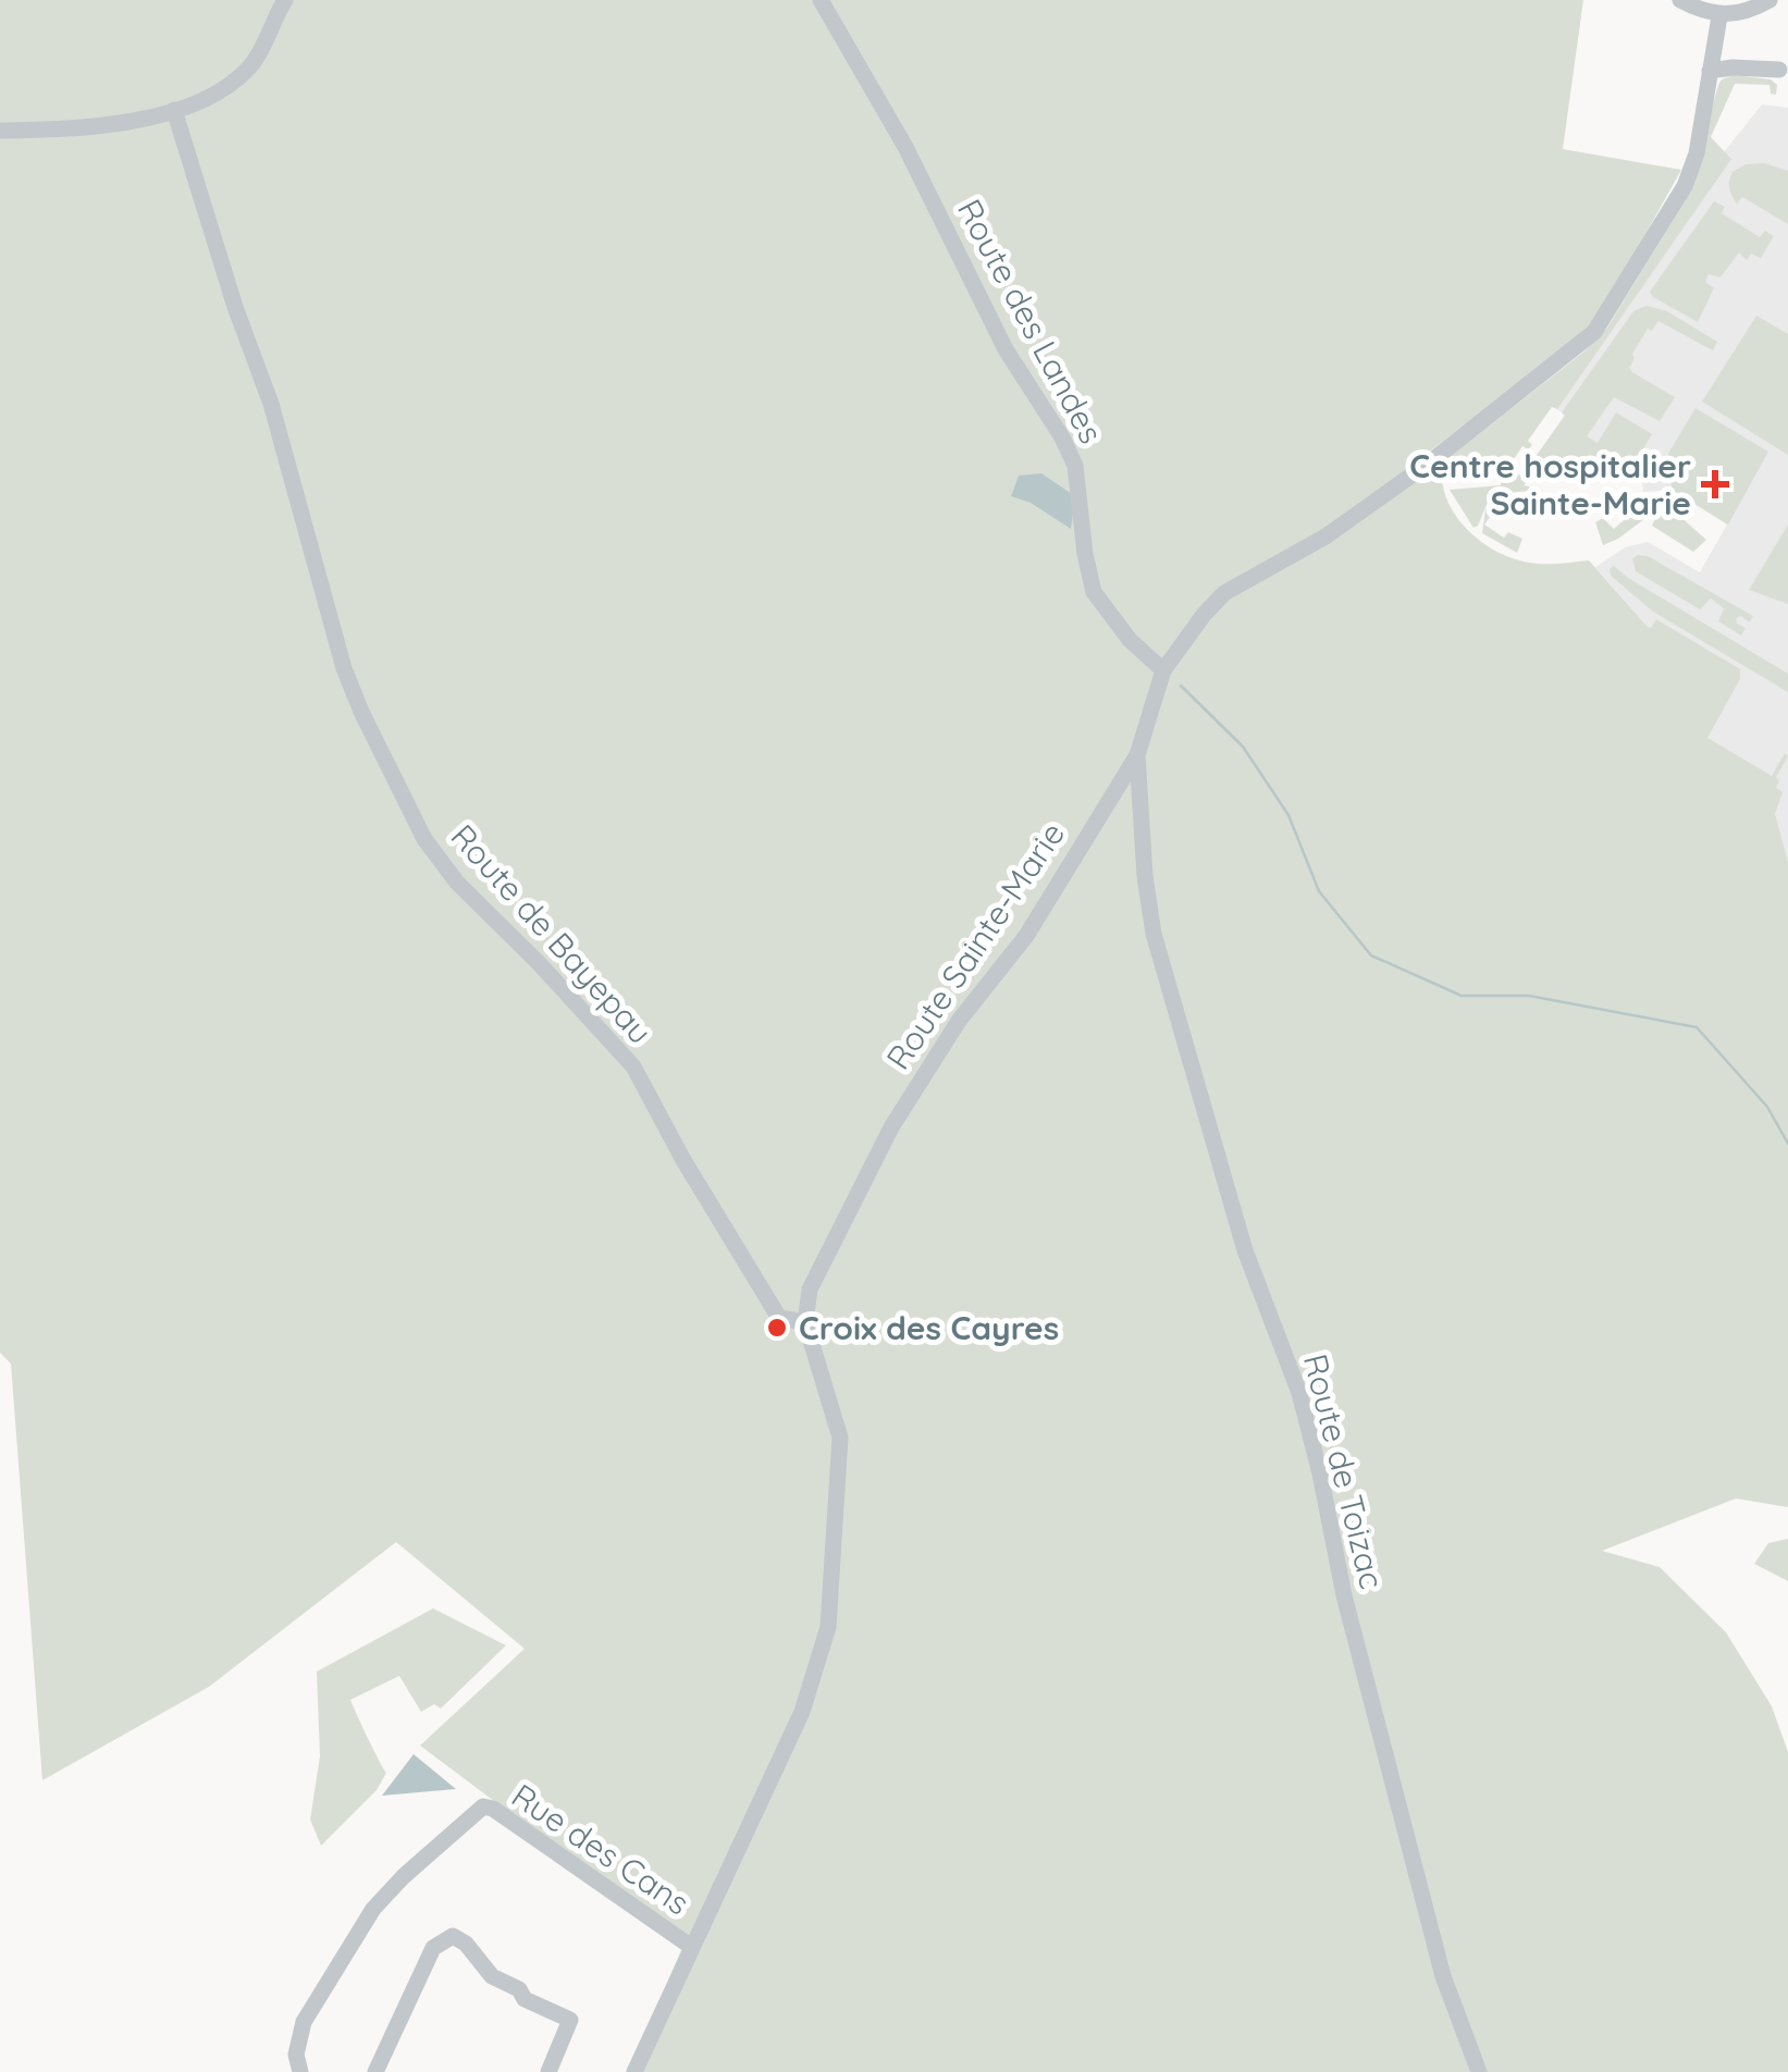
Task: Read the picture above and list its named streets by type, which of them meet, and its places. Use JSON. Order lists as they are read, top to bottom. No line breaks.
{"streets":{"street":["Route des Landes","Route de Bayepau","Route Sainte-Marie","Route de Toizac","Rue des Cans"]},"crossings":[["Route des Landes","Route Sainte-Marie"],["Route de Bayepau","Route Sainte-Marie"],["Route Sainte-Marie","Route de Toizac"]],"places":{"health":["Centre hospitalier Sainte-Marie"],"other":["Croix des Cayres"]}}
